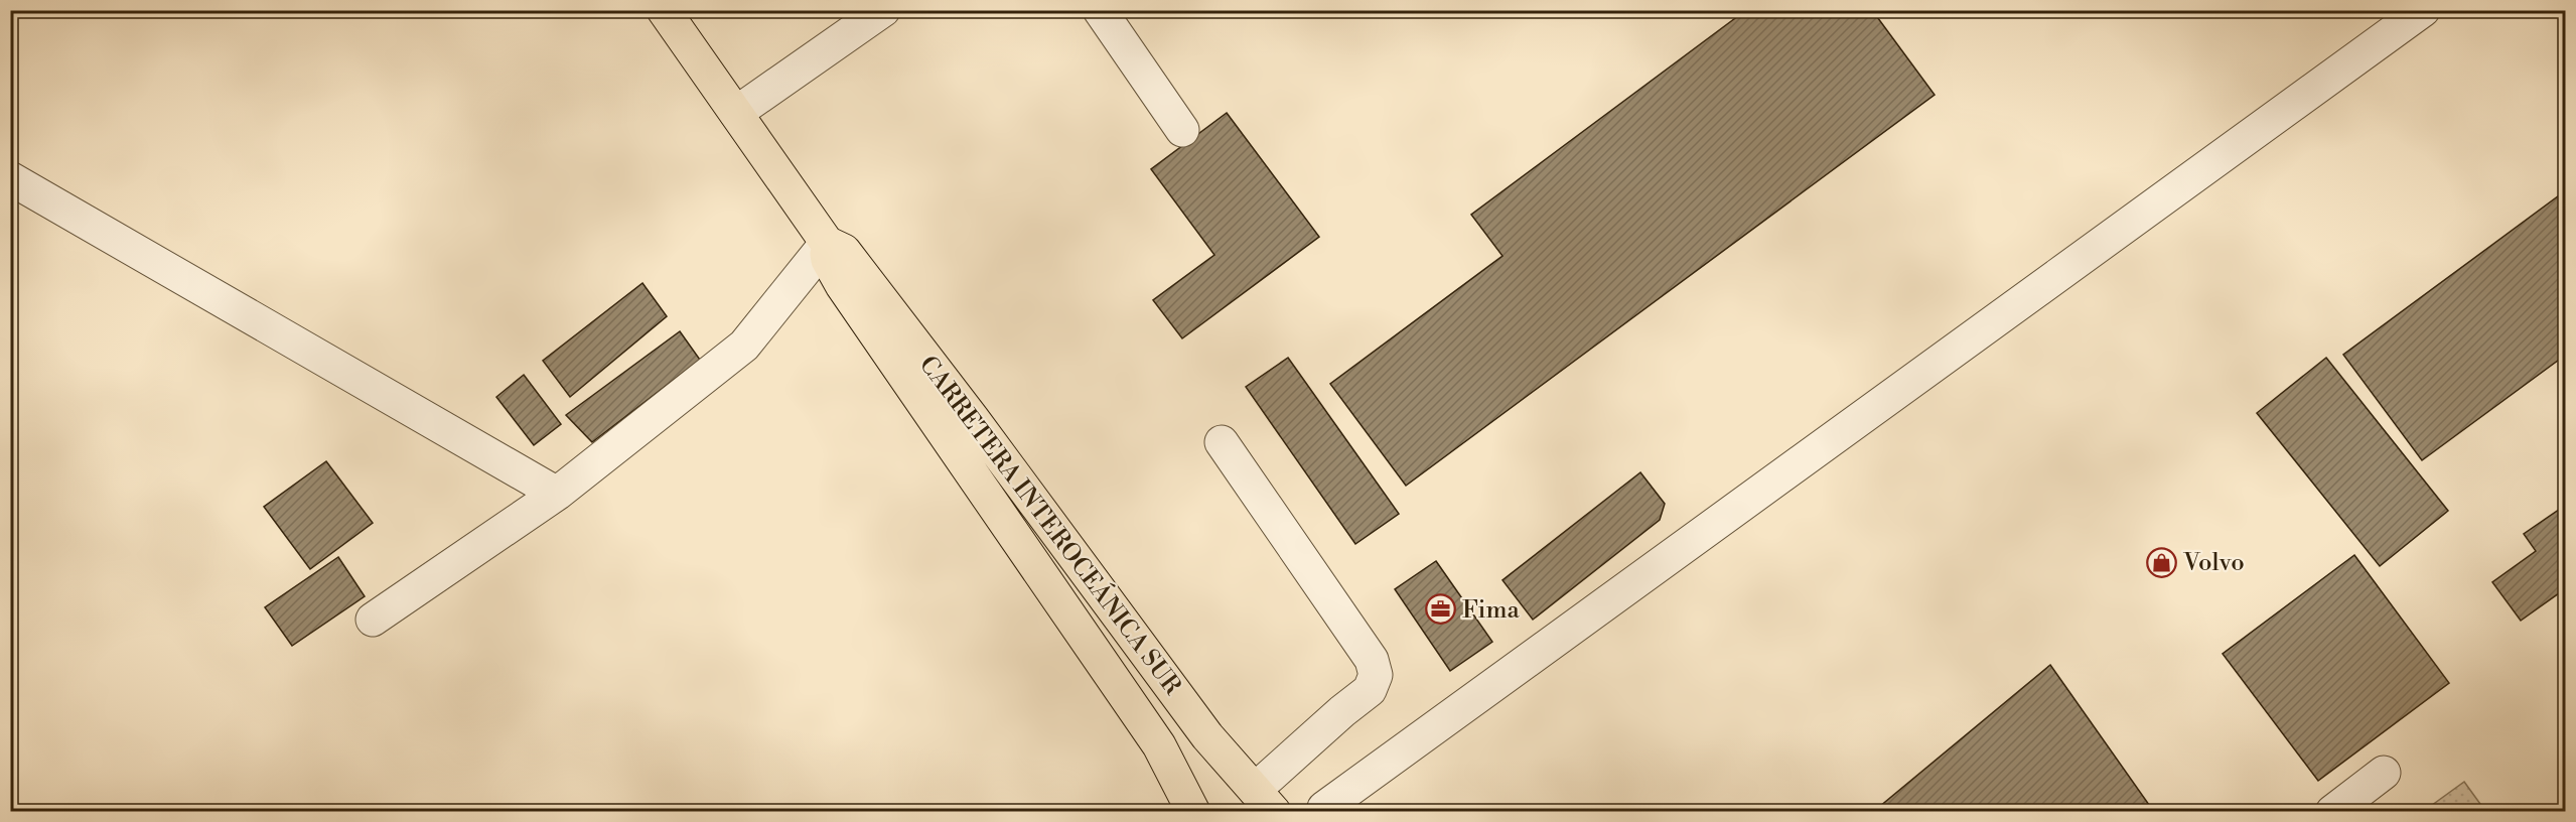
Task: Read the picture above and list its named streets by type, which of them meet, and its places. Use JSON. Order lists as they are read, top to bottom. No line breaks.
{"streets":{"highway":["CARRETERA INTEROCEÁNICA SUR"]},"places":{"shop":["Volvo"],"office":["Fima"]}}
